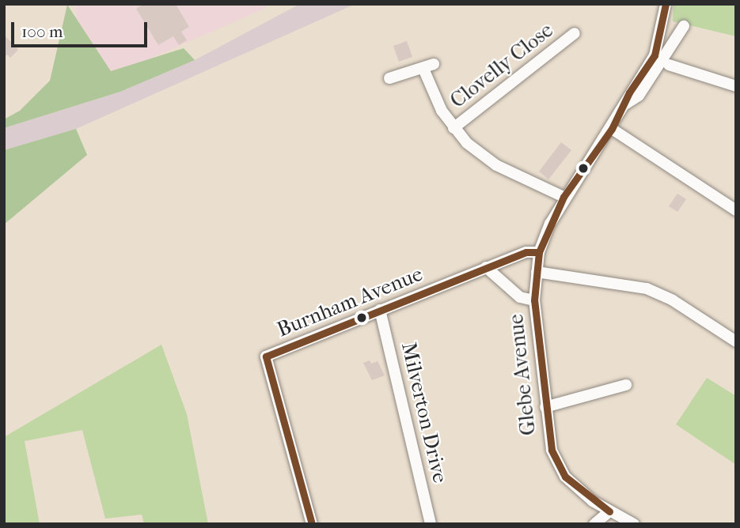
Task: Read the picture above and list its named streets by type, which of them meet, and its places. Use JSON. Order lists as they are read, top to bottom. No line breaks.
{"streets":{"street":["Clovelly Close","Burnham Avenue","Glebe Avenue","Milverton Drive"]},"crossings":[["Burnham Avenue","Glebe Avenue"],["Burnham Avenue","Milverton Drive"]],"scale_bar":"100 m"}
